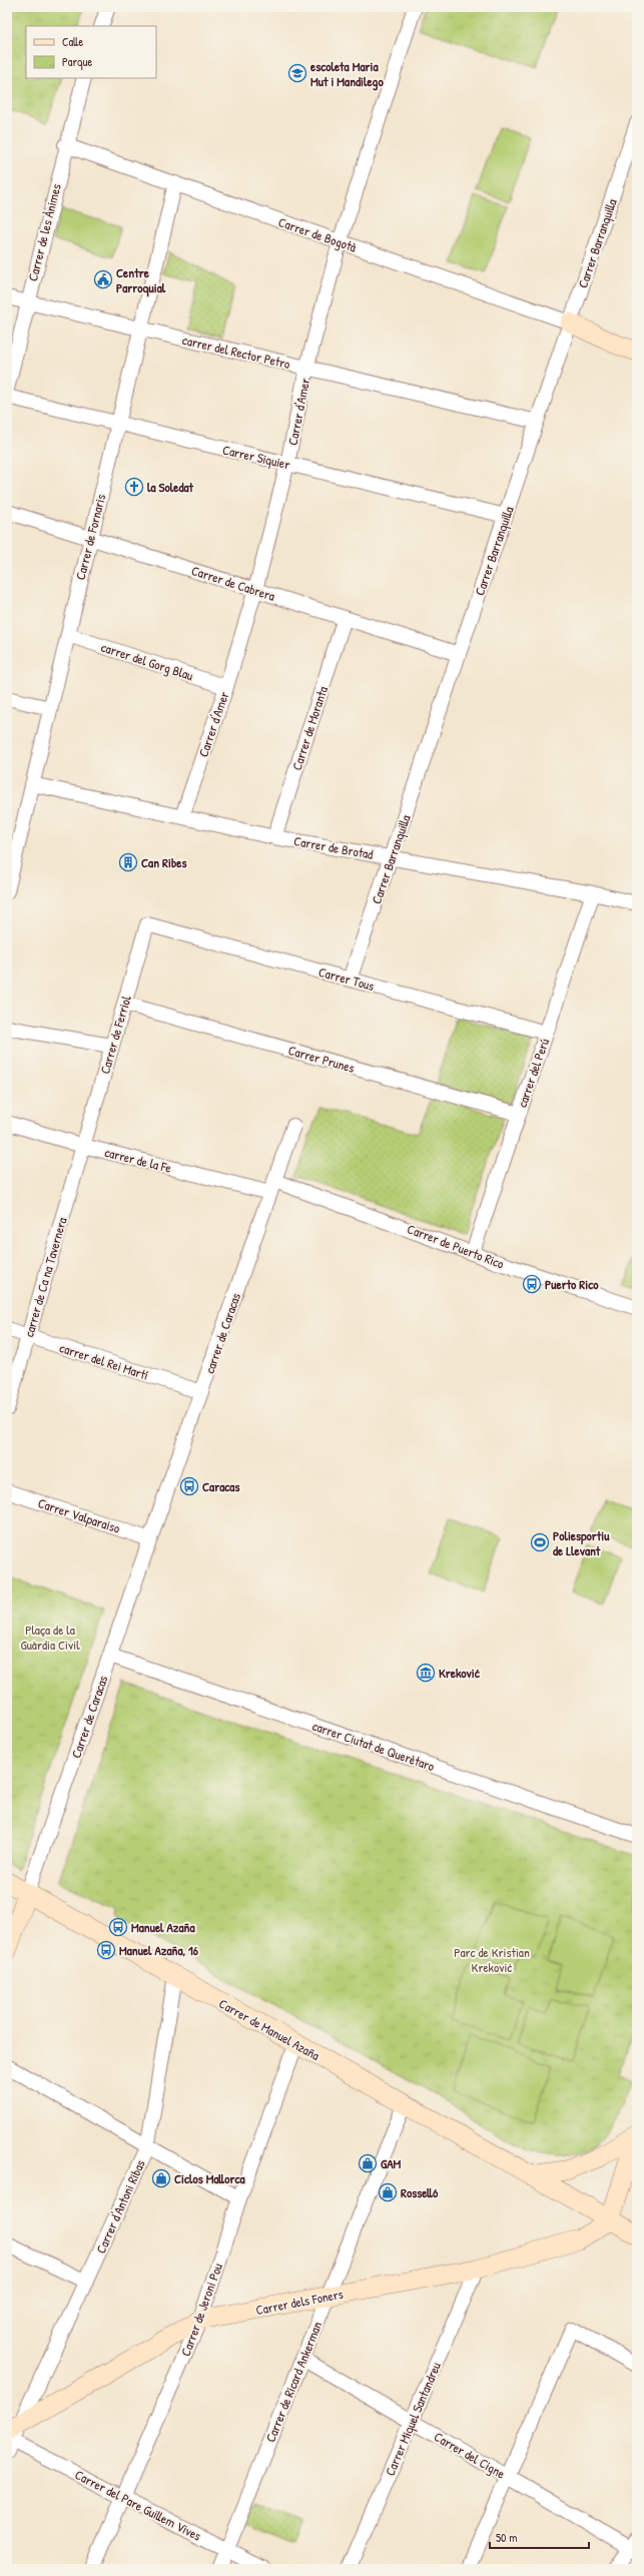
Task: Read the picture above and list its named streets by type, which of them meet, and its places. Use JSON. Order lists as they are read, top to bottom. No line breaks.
{"streets":{"street":["Carrer de les Ànimes","Carrer de Bogotà","Carrer Barranquilla","carrer del Rector Petro","Carrer d'Amer","Carrer Siquier","Carrer de Fornaris","Carrer de Cabrera","carrer del Gorg Blau","Carrer de Moranta","Carrer de Brotad","Carrer Tous","Carrer de Ferriol","Carrer Prunes","carrer del Perú","carrer de la Fe","Carrer de Puerto Rico","carrer de Ca na Tavernera","carrer de Caracas","carrer del Rei Martí","Carrer Valparaiso","Carrer de Caracas","carrer Ciutat de Querètaro","Carrer de Manuel Azaña","Carrer d'Antoni Ribas","Carrer dels Foners","Carrer de Jeroni Pou","Carrer de Ricard Ankerman","Carrer Miquel Santandreu","Carrer del Cigne","Carrer del Pare Guillem Vives"]},"crossings":[["Carrer de les Ànimes","Carrer de Bogotà"],["Carrer de les Ànimes","carrer del Rector Petro"],["Carrer de Bogotà","Carrer Barranquilla"],["Carrer de Bogotà","Carrer d'Amer"],["Carrer de Bogotà","Carrer de Fornaris"],["Carrer Barranquilla","carrer del Rector Petro"],["Carrer Barranquilla","Carrer Siquier"],["Carrer Barranquilla","Carrer de Cabrera"],["Carrer Barranquilla","Carrer de Brotad"],["Carrer Barranquilla","Carrer Tous"],["carrer del Rector Petro","Carrer d'Amer"],["carrer del Rector Petro","Carrer de Fornaris"],["Carrer d'Amer","Carrer Siquier"],["Carrer d'Amer","Carrer de Cabrera"],["Carrer d'Amer","carrer del Gorg Blau"],["Carrer d'Amer","Carrer de Brotad"],["Carrer Siquier","Carrer de Fornaris"],["Carrer de Fornaris","Carrer de Cabrera"],["Carrer de Fornaris","carrer del Gorg Blau"],["Carrer de Fornaris","Carrer de Brotad"],["Carrer de Cabrera","Carrer de Moranta"],["Carrer de Moranta","Carrer de Brotad"],["Carrer de Brotad","carrer del Perú"],["Carrer Tous","Carrer de Ferriol"],["Carrer Tous","carrer del Perú"],["Carrer de Ferriol","Carrer Prunes"],["Carrer de Ferriol","carrer de la Fe"],["Carrer de Ferriol","carrer de Ca na Tavernera"],["Carrer Prunes","carrer del Perú"],["carrer del Perú","Carrer de Puerto Rico"],["carrer de la Fe","Carrer de Puerto Rico"],["carrer de la Fe","carrer de Ca na Tavernera"],["carrer de la Fe","carrer de Caracas"],["Carrer de Puerto Rico","carrer de Caracas"],["carrer de Ca na Tavernera","carrer del Rei Martí"],["carrer de Caracas","carrer del Rei Martí"],["carrer de Caracas","Carrer Valparaiso"],["carrer de Caracas","Carrer de Caracas"],["Carrer Valparaiso","Carrer de Caracas"],["Carrer de Caracas","carrer Ciutat de Querètaro"],["Carrer de Caracas","Carrer de Manuel Azaña"],["Carrer de Manuel Azaña","Carrer d'Antoni Ribas"],["Carrer de Manuel Azaña","Carrer dels Foners"],["Carrer de Manuel Azaña","Carrer de Jeroni Pou"],["Carrer de Manuel Azaña","Carrer de Ricard Ankerman"],["Carrer d'Antoni Ribas","Carrer dels Foners"],["Carrer d'Antoni Ribas","Carrer del Pare Guillem Vives"],["Carrer dels Foners","Carrer de Jeroni Pou"],["Carrer dels Foners","Carrer de Ricard Ankerman"],["Carrer dels Foners","Carrer Miquel Santandreu"],["Carrer dels Foners","Carrer del Pare Guillem Vives"],["Carrer de Jeroni Pou","Carrer del Pare Guillem Vives"],["Carrer de Ricard Ankerman","Carrer del Cigne"],["Carrer de Ricard Ankerman","Carrer del Pare Guillem Vives"],["Carrer Miquel Santandreu","Carrer del Cigne"]],"parks":["Plaça de la Guàrdia Civil","Parc de Kristian Kreković"],"places":{"school or university":["escoleta Maria Mut i Mandilego"],"public building":["Centre Parroquial"],"church":["la Soledat"],"building":["Can Ribes"],"bus stop":["Puerto Rico","Caracas","Manuel Azaña","Manuel Azaña, 16"],"sports":["Poliesportiu de Llevant"],"museum":["Kreković"],"shop":["GAM","Ciclos Mallorca","Rosselló"]},"legend":["Calle","Parque"],"scale_bar":"50 m"}
